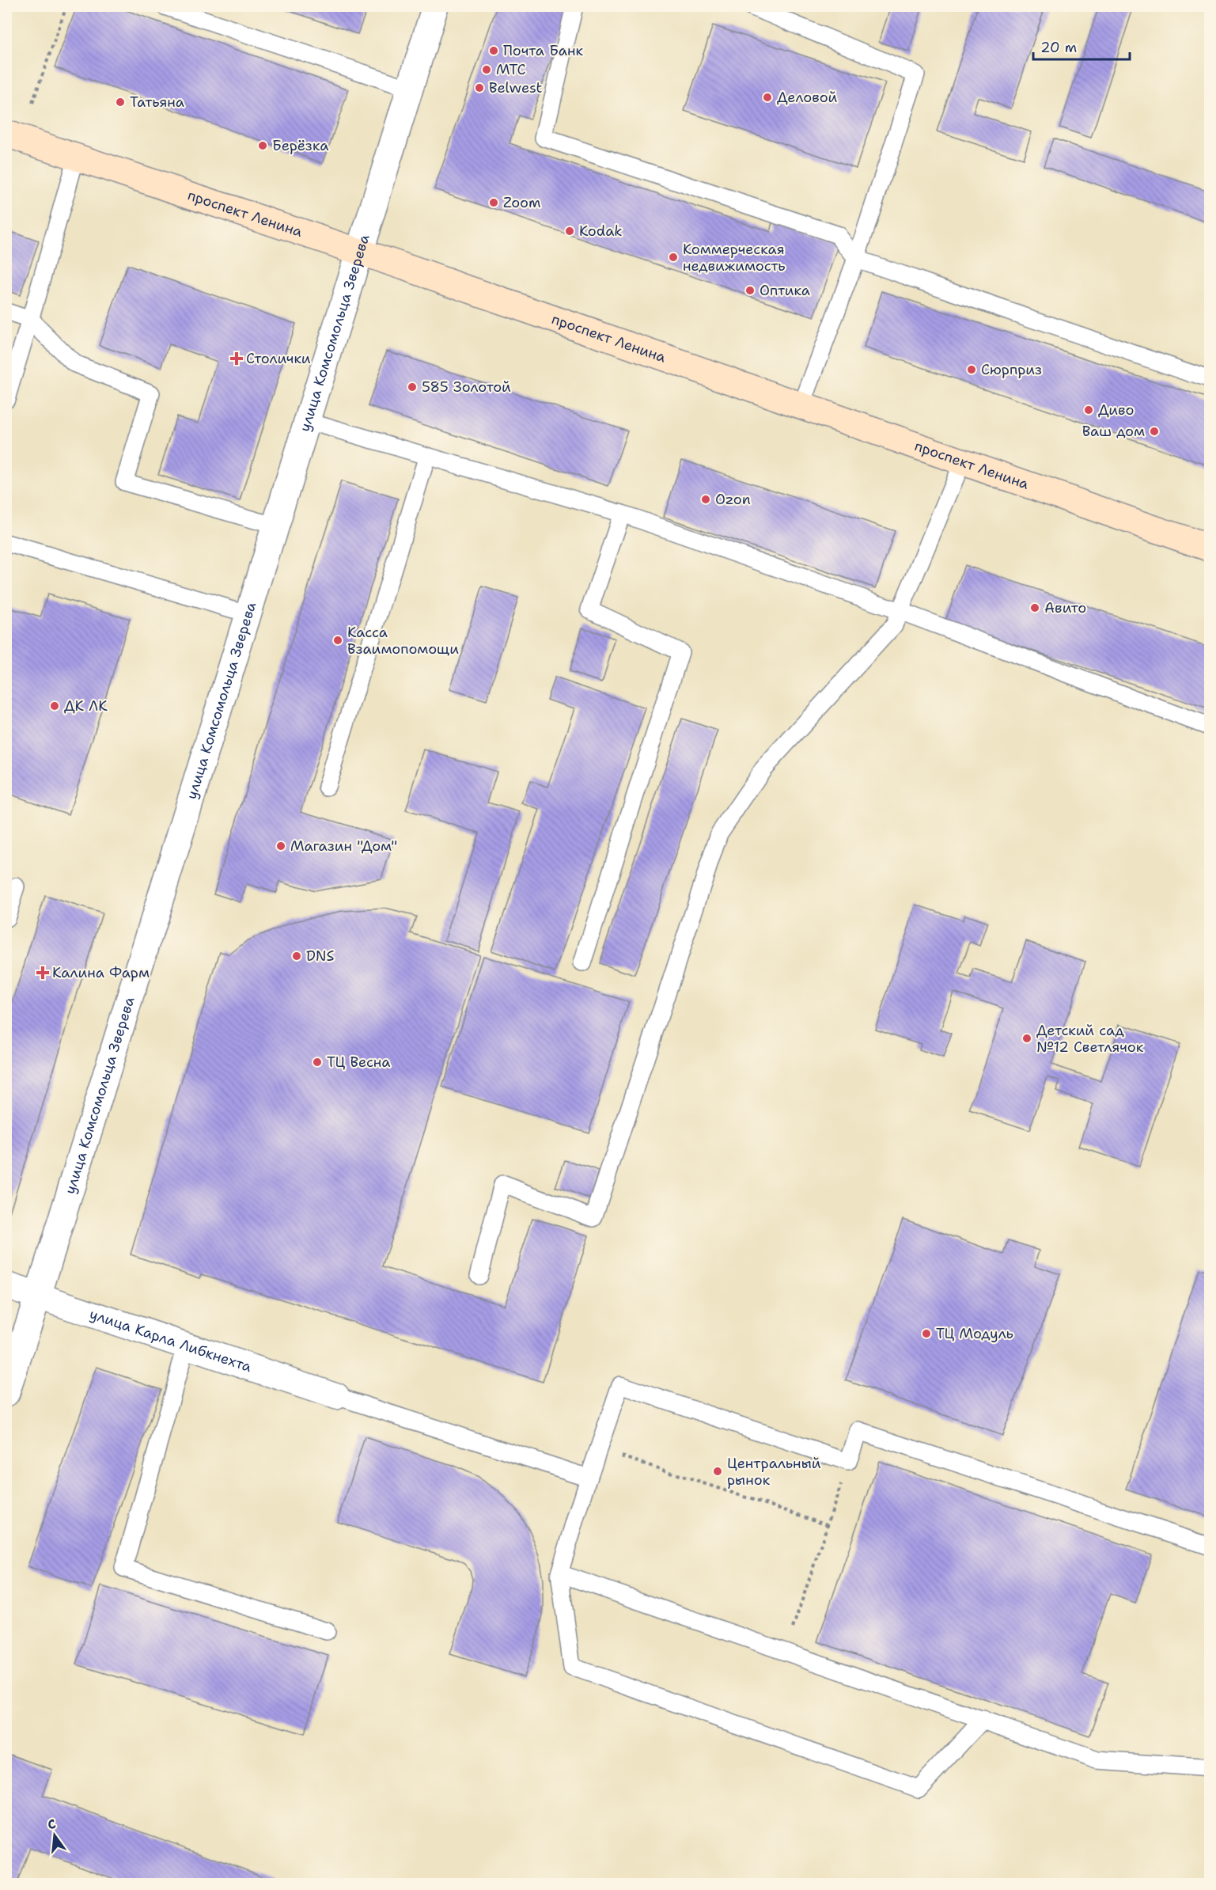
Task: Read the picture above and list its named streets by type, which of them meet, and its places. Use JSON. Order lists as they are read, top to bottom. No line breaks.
{"streets":{"main road":["проспект Ленина"],"street":["улица Комсомольца Зверева","улица Карла Либкнехта"]},"crossings":[["проспект Ленина","улица Комсомольца Зверева"],["улица Комсомольца Зверева","улица Карла Либкнехта"]],"places":{"other":["Почта Банк","МТС","Belwest","Деловой","Татьяна","Берёзка","Zoom","Kodak","Коммерческая недвижимость","Оптика","Сюрприз","585 Золотой","Диво","Ваш дом","Ozon","Авито","Касса Взаимопомощи","ДК ЛК","Магазин \"Дом\"","DNS","Детский сад №12 Светлячок","ТЦ Весна","ТЦ Модуль","Центральный рынок"],"health":["Столички","Калина Фарм"]},"scale_bar":"20 m","north":"top"}
